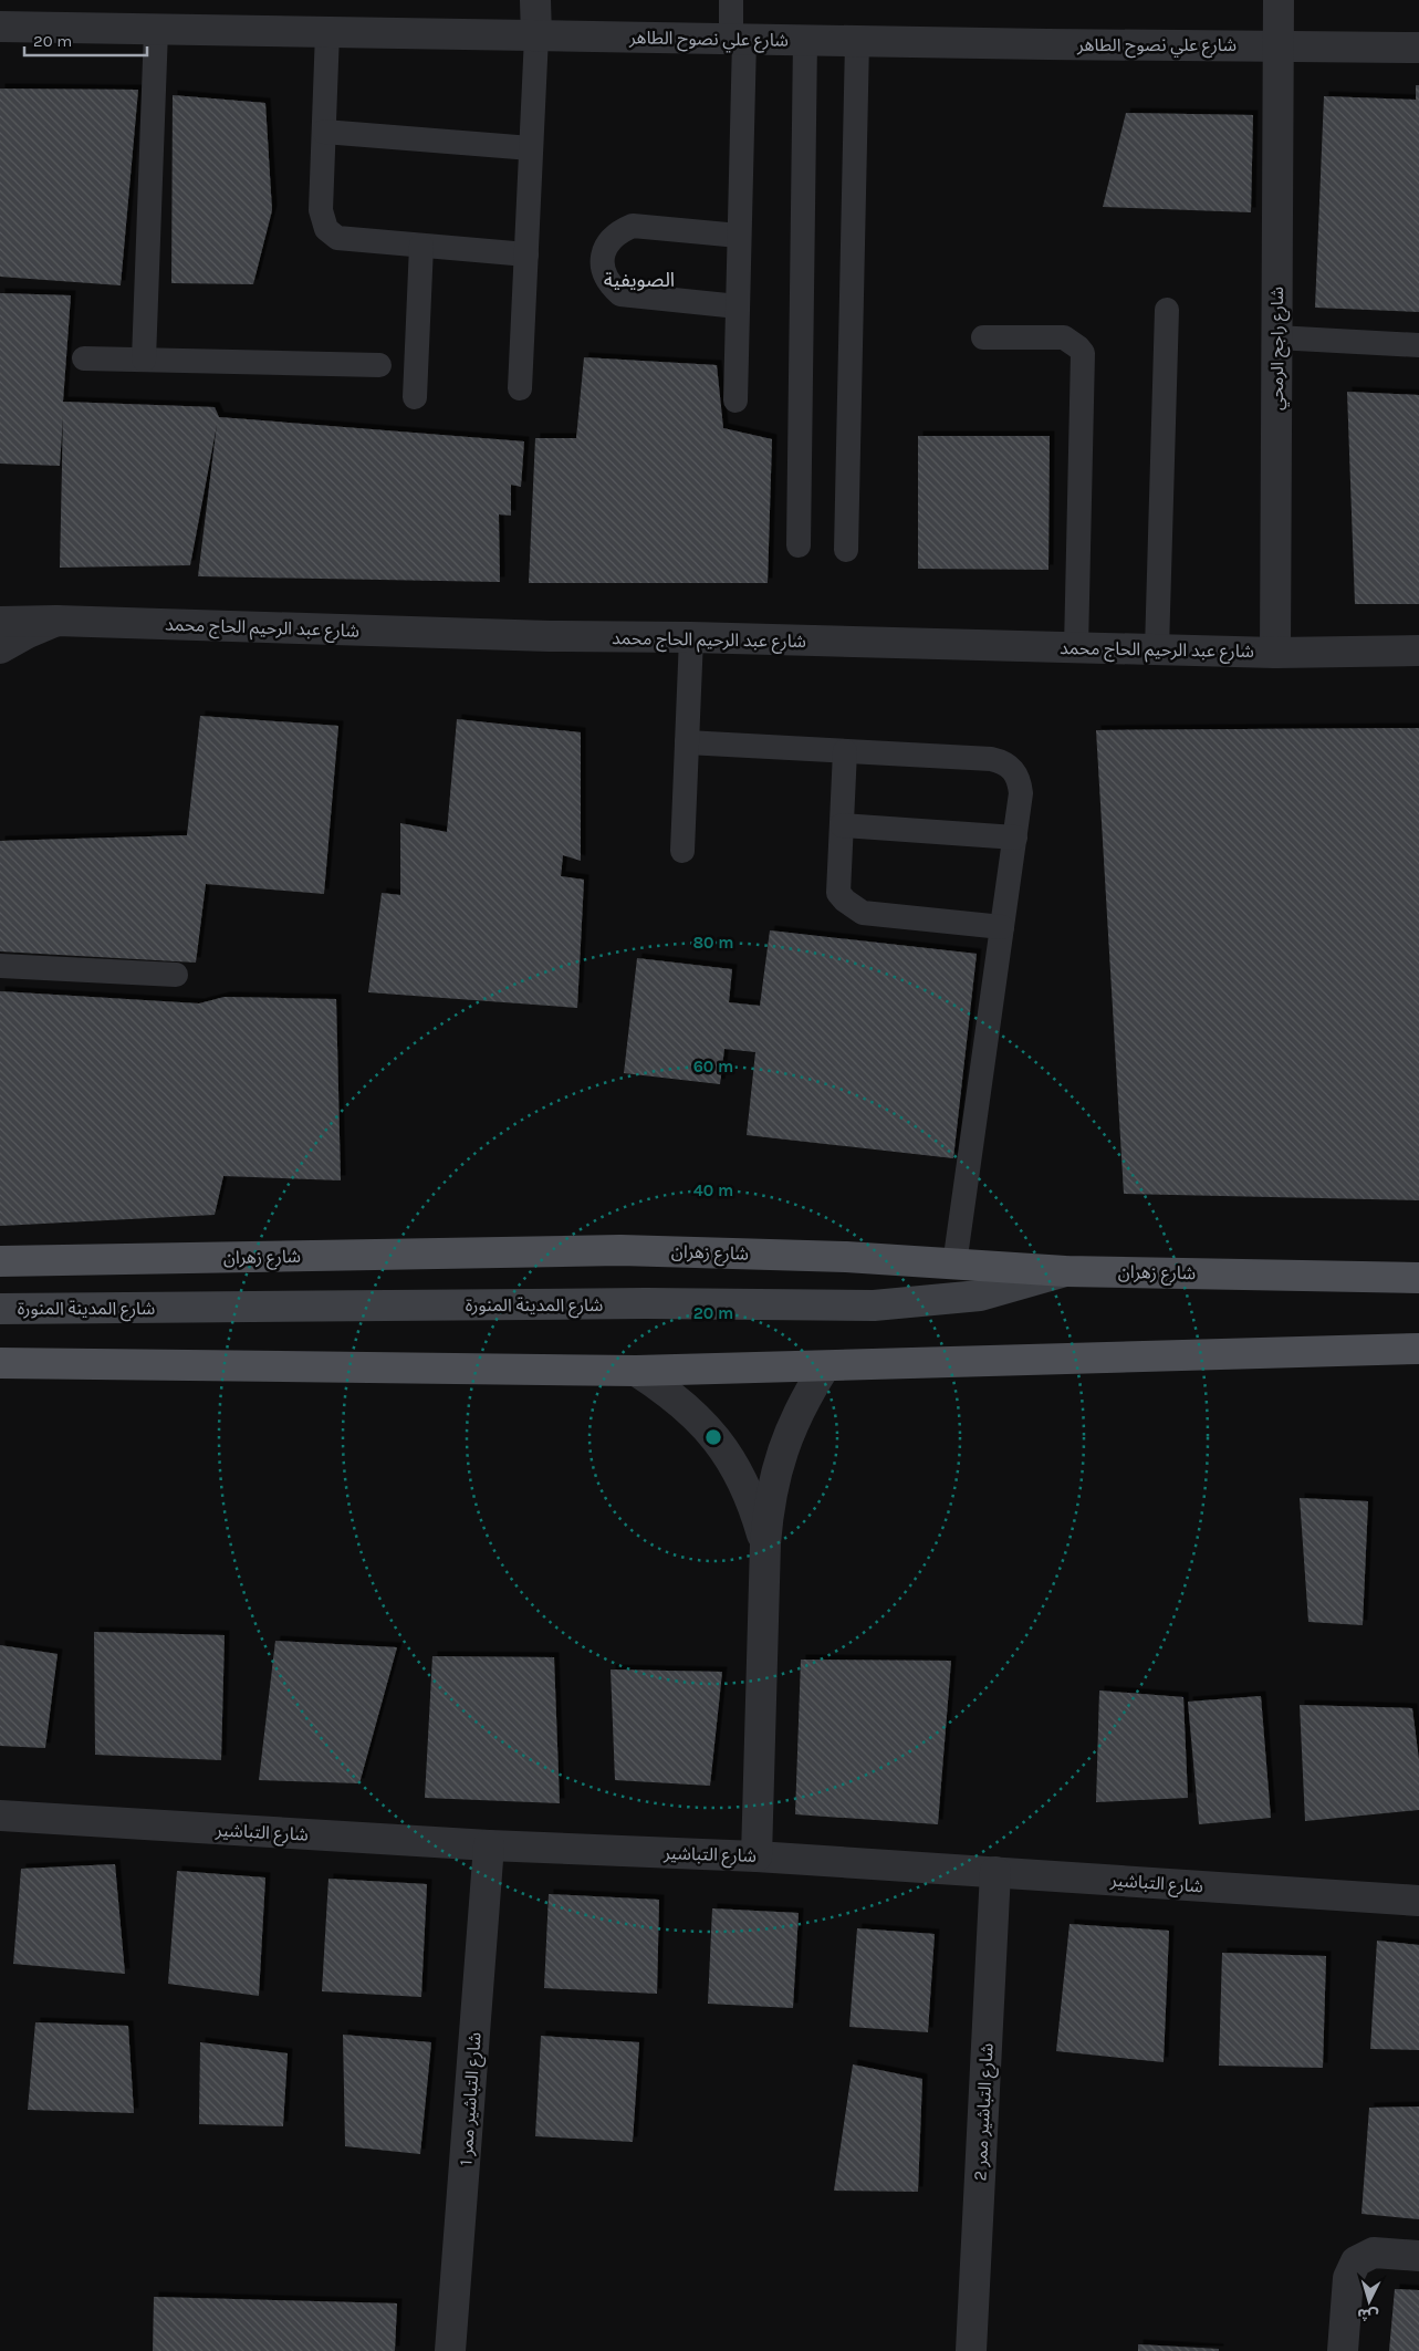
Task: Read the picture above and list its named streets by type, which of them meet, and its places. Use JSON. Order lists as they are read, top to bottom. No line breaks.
{"streets":{"main road":["شارع زهران","شارع المدينة المنورة"],"street":["شارع علي نصوح الطاهر","شارع راجح الرمحي","شارع عبد الرحيم الحاج محمد","شارع التباشير","شارع التباشير ممر 1","شارع التباشير ممر 2"]},"crossings":[["شارع علي نصوح الطاهر","شارع راجح الرمحي"],["شارع راجح الرمحي","شارع عبد الرحيم الحاج محمد"],["شارع زهران","شارع المدينة المنورة"],["شارع التباشير","شارع التباشير ممر 1"],["شارع التباشير","شارع التباشير ممر 2"]],"districts":["الصويفية"],"scale_bar":"20 m","north":"bottom","rings":["80 m","60 m","40 m","20 m"]}
